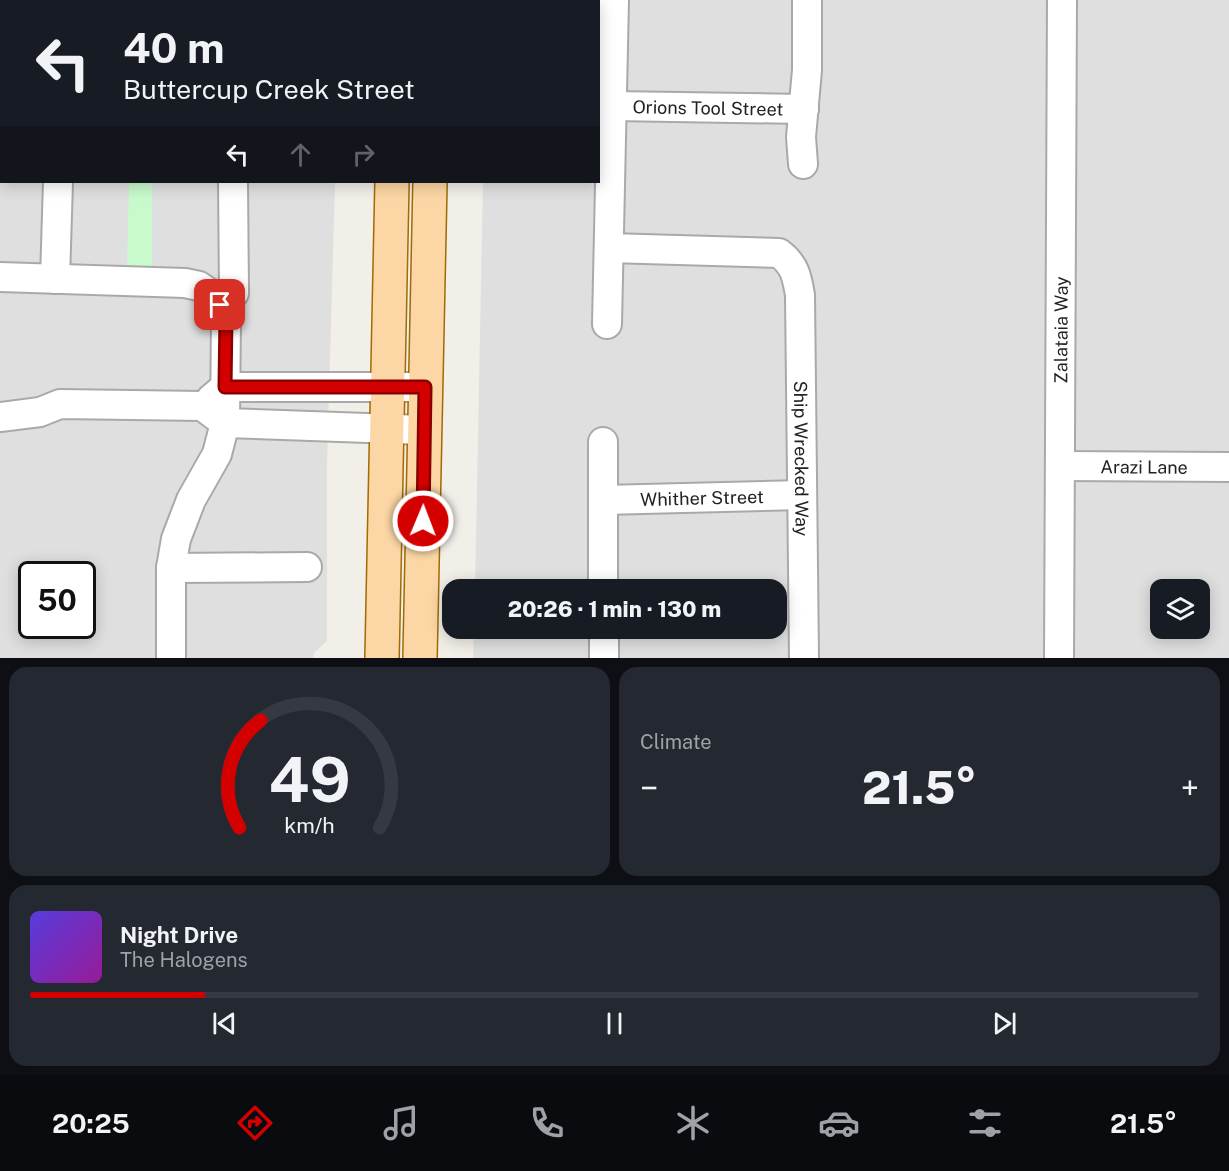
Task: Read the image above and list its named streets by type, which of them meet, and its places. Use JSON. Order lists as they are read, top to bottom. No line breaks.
{"streets":{"street":["Orions Tool Street","Zalataia Way","Ship Wrecked Way","Arazi Lane","Whither Street"]},"crossings":[["Zalataia Way","Arazi Lane"],["Ship Wrecked Way","Whither Street"]],"page":{"turn":["40 m","Buttercup Creek Street"],"limit":"50","trip":"20:26 · 1 min · 130 m","tile":"Climate","heat":["−","21.5°","+"],"song":["Night Drive","The Halogens"],"tabs":["20:25","21.5°"],"gauge":["49","km/h"]}}
